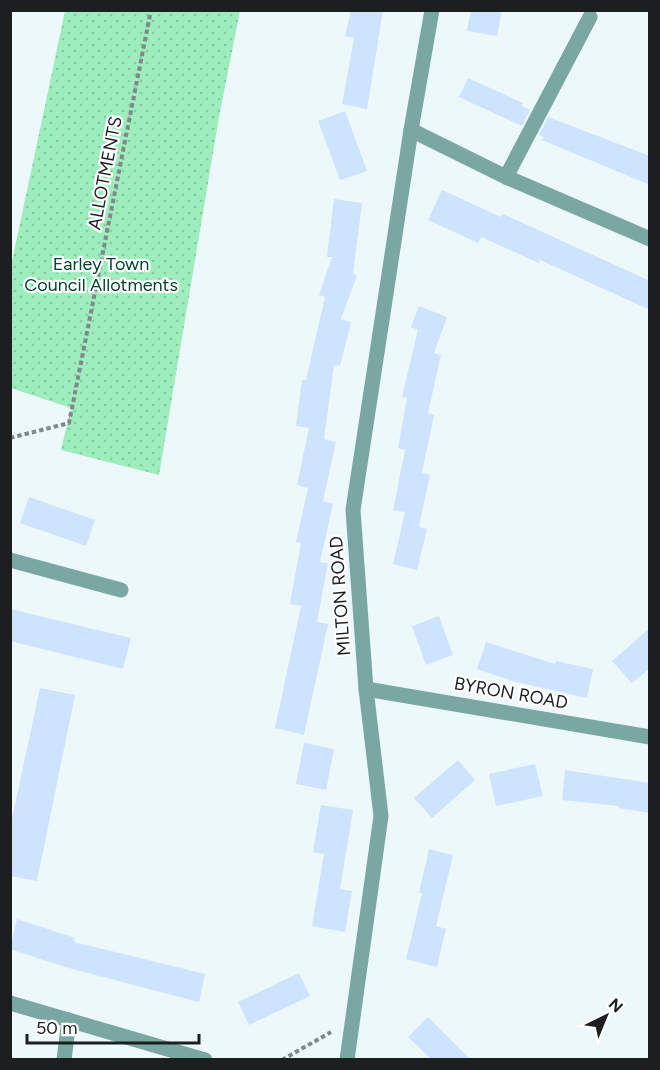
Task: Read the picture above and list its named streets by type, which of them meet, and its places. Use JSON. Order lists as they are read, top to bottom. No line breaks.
{"streets":{"street":["MILTON ROAD","BYRON ROAD"],"path":["ALLOTMENTS"]},"crossings":[["MILTON ROAD","BYRON ROAD"]],"parks":["Earley Town Council Allotments"],"scale_bar":"50 m","north":"top right"}
